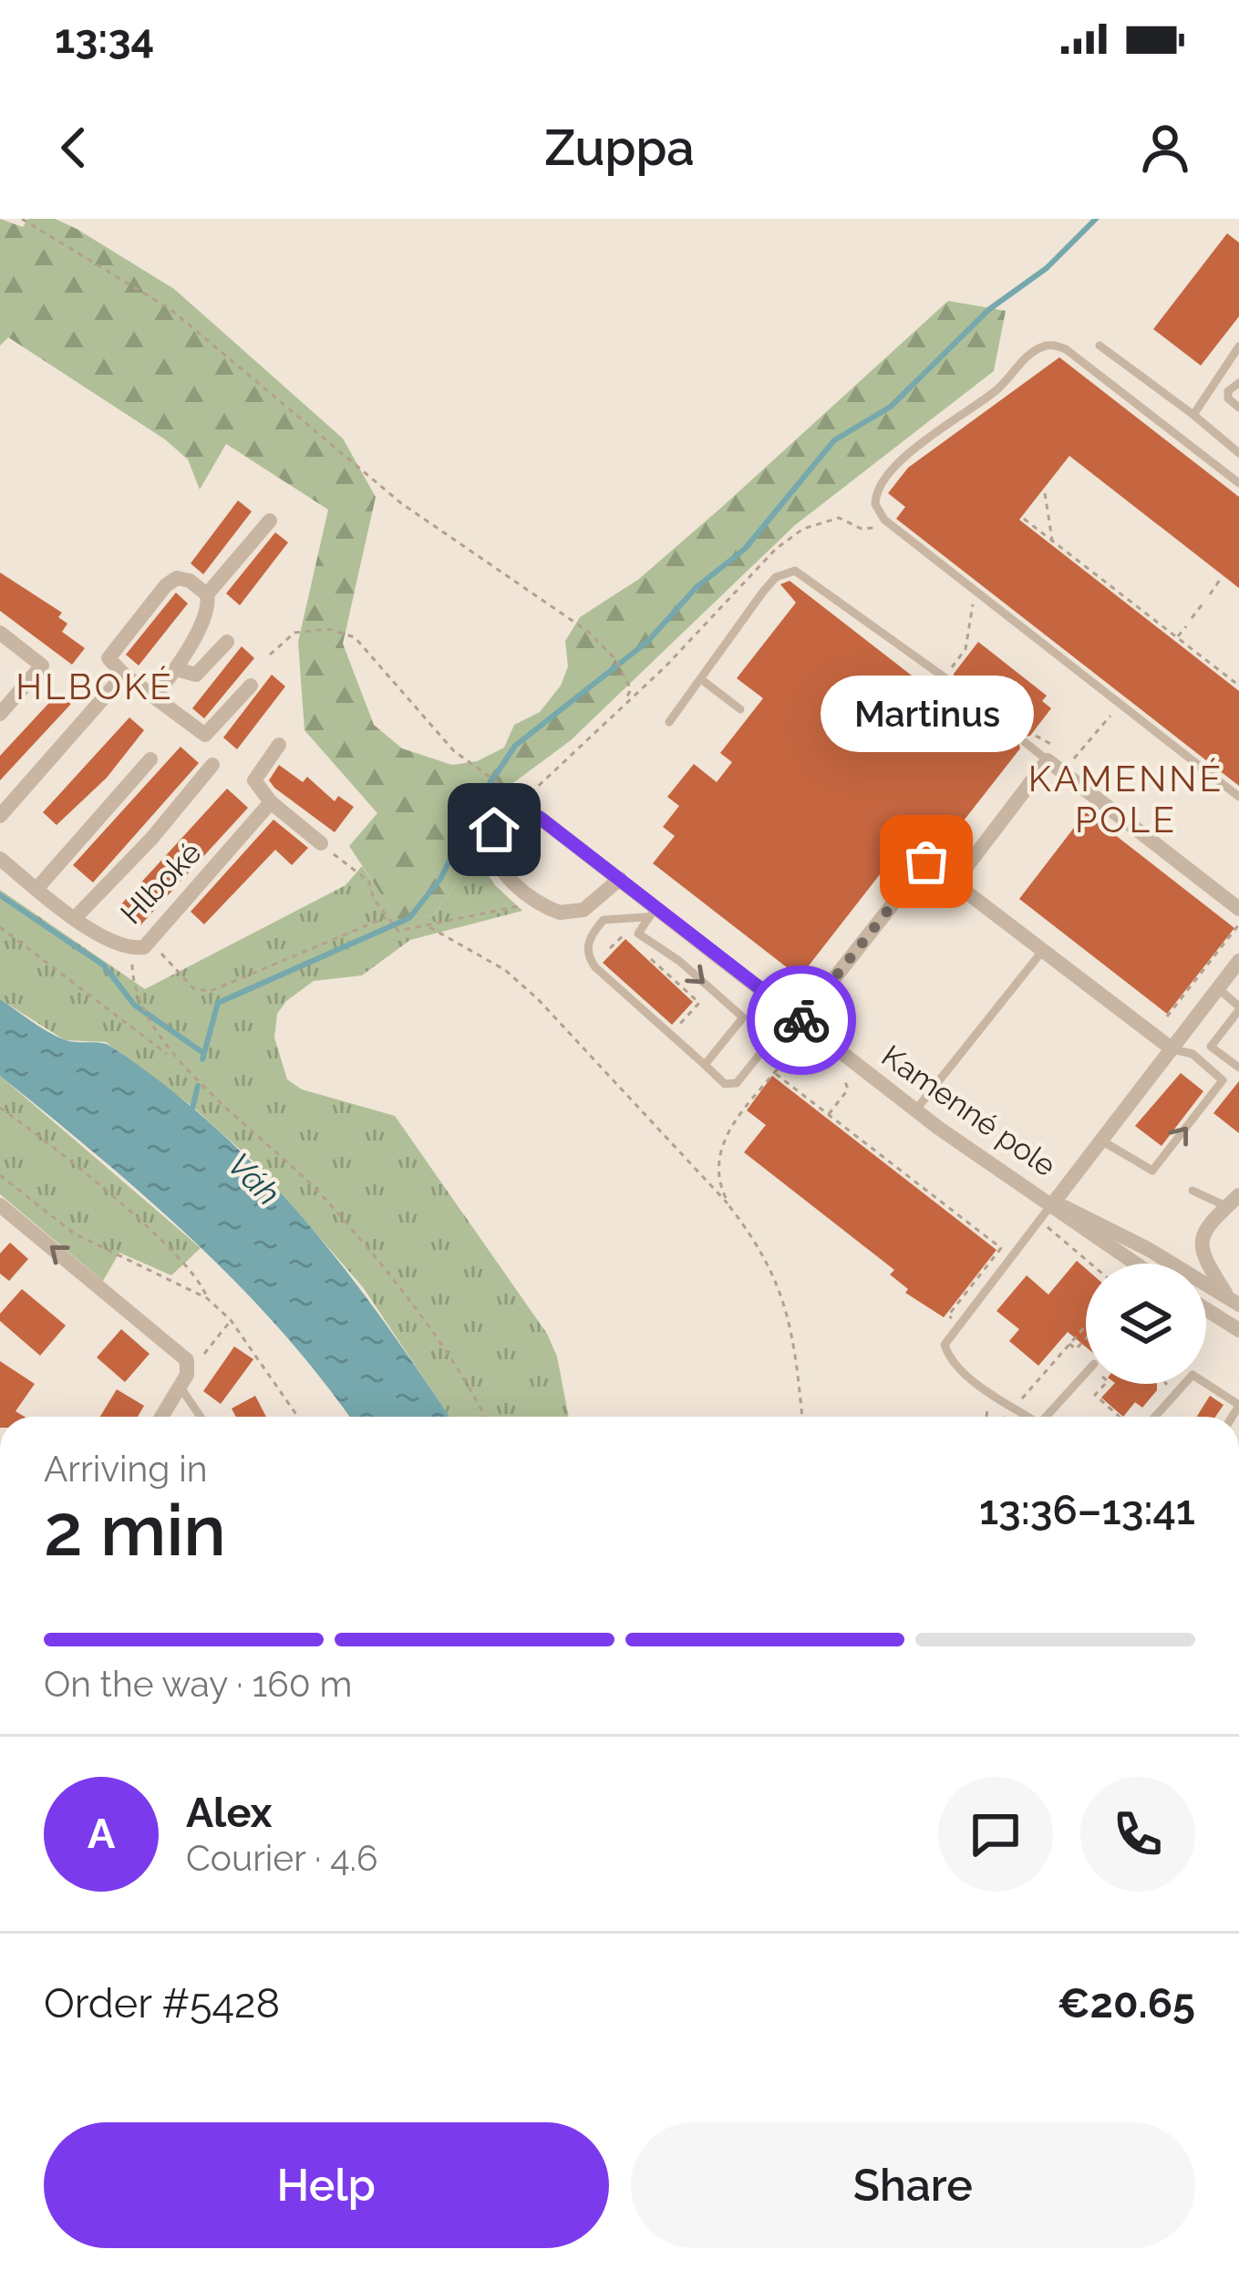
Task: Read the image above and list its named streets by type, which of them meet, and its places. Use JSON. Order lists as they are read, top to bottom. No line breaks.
{"streets":{"street":["Hlboké","Kamenné pole"]},"districts":["HLBOKÉ","KAMENNÉ POLE"],"water":["Váh"],"places":["Martinus"],"page":{"status":"13:34","header":"Zuppa","bubble":"Martinus","heading":["2 min","Arriving in","13:36–13:41"],"panel":["Alex","Courier · 4.6","Order #5428","€20.65"],"bar":"On the way · 160 m","round":"A","buttons":["Help","Share"]}}
